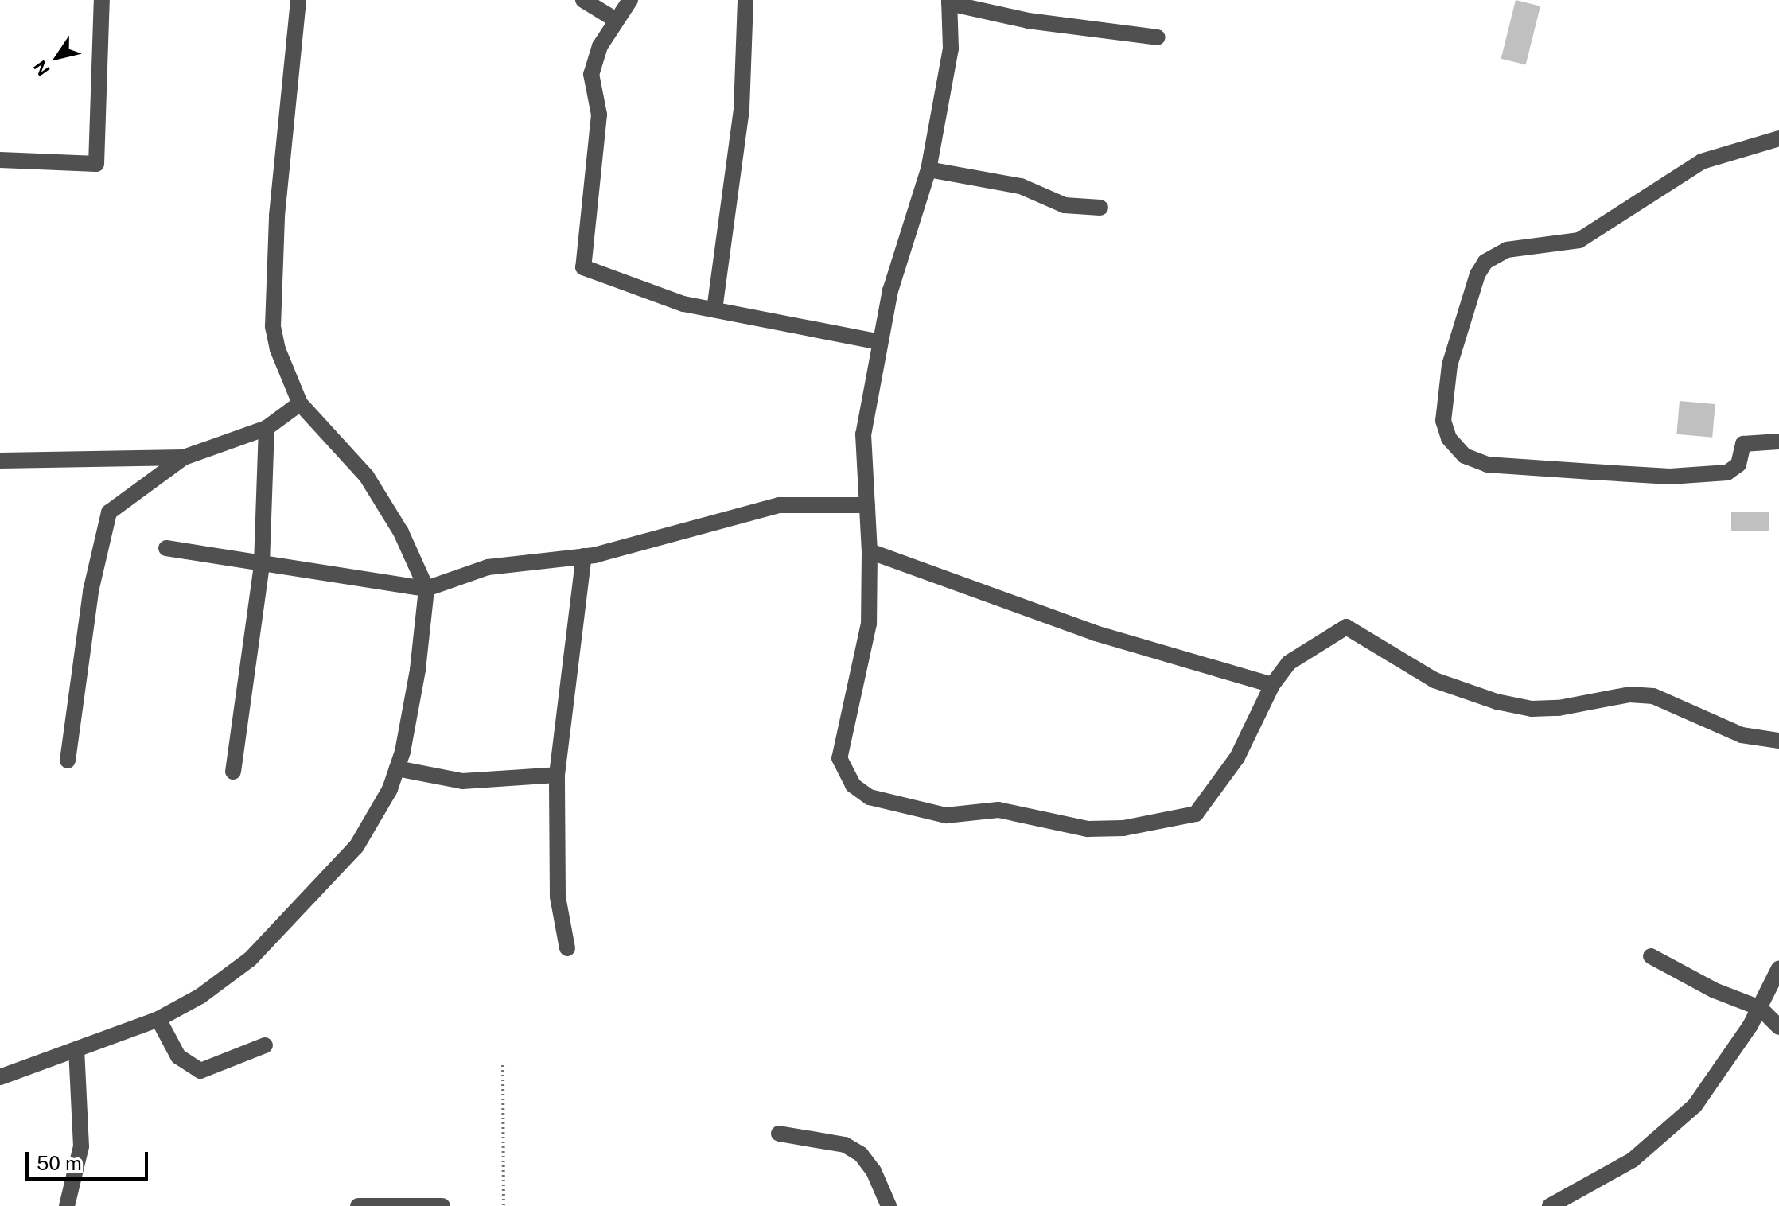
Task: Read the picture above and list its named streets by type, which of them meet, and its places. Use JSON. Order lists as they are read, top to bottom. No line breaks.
{"scale_bar":"50 m","north":"bottom left"}
